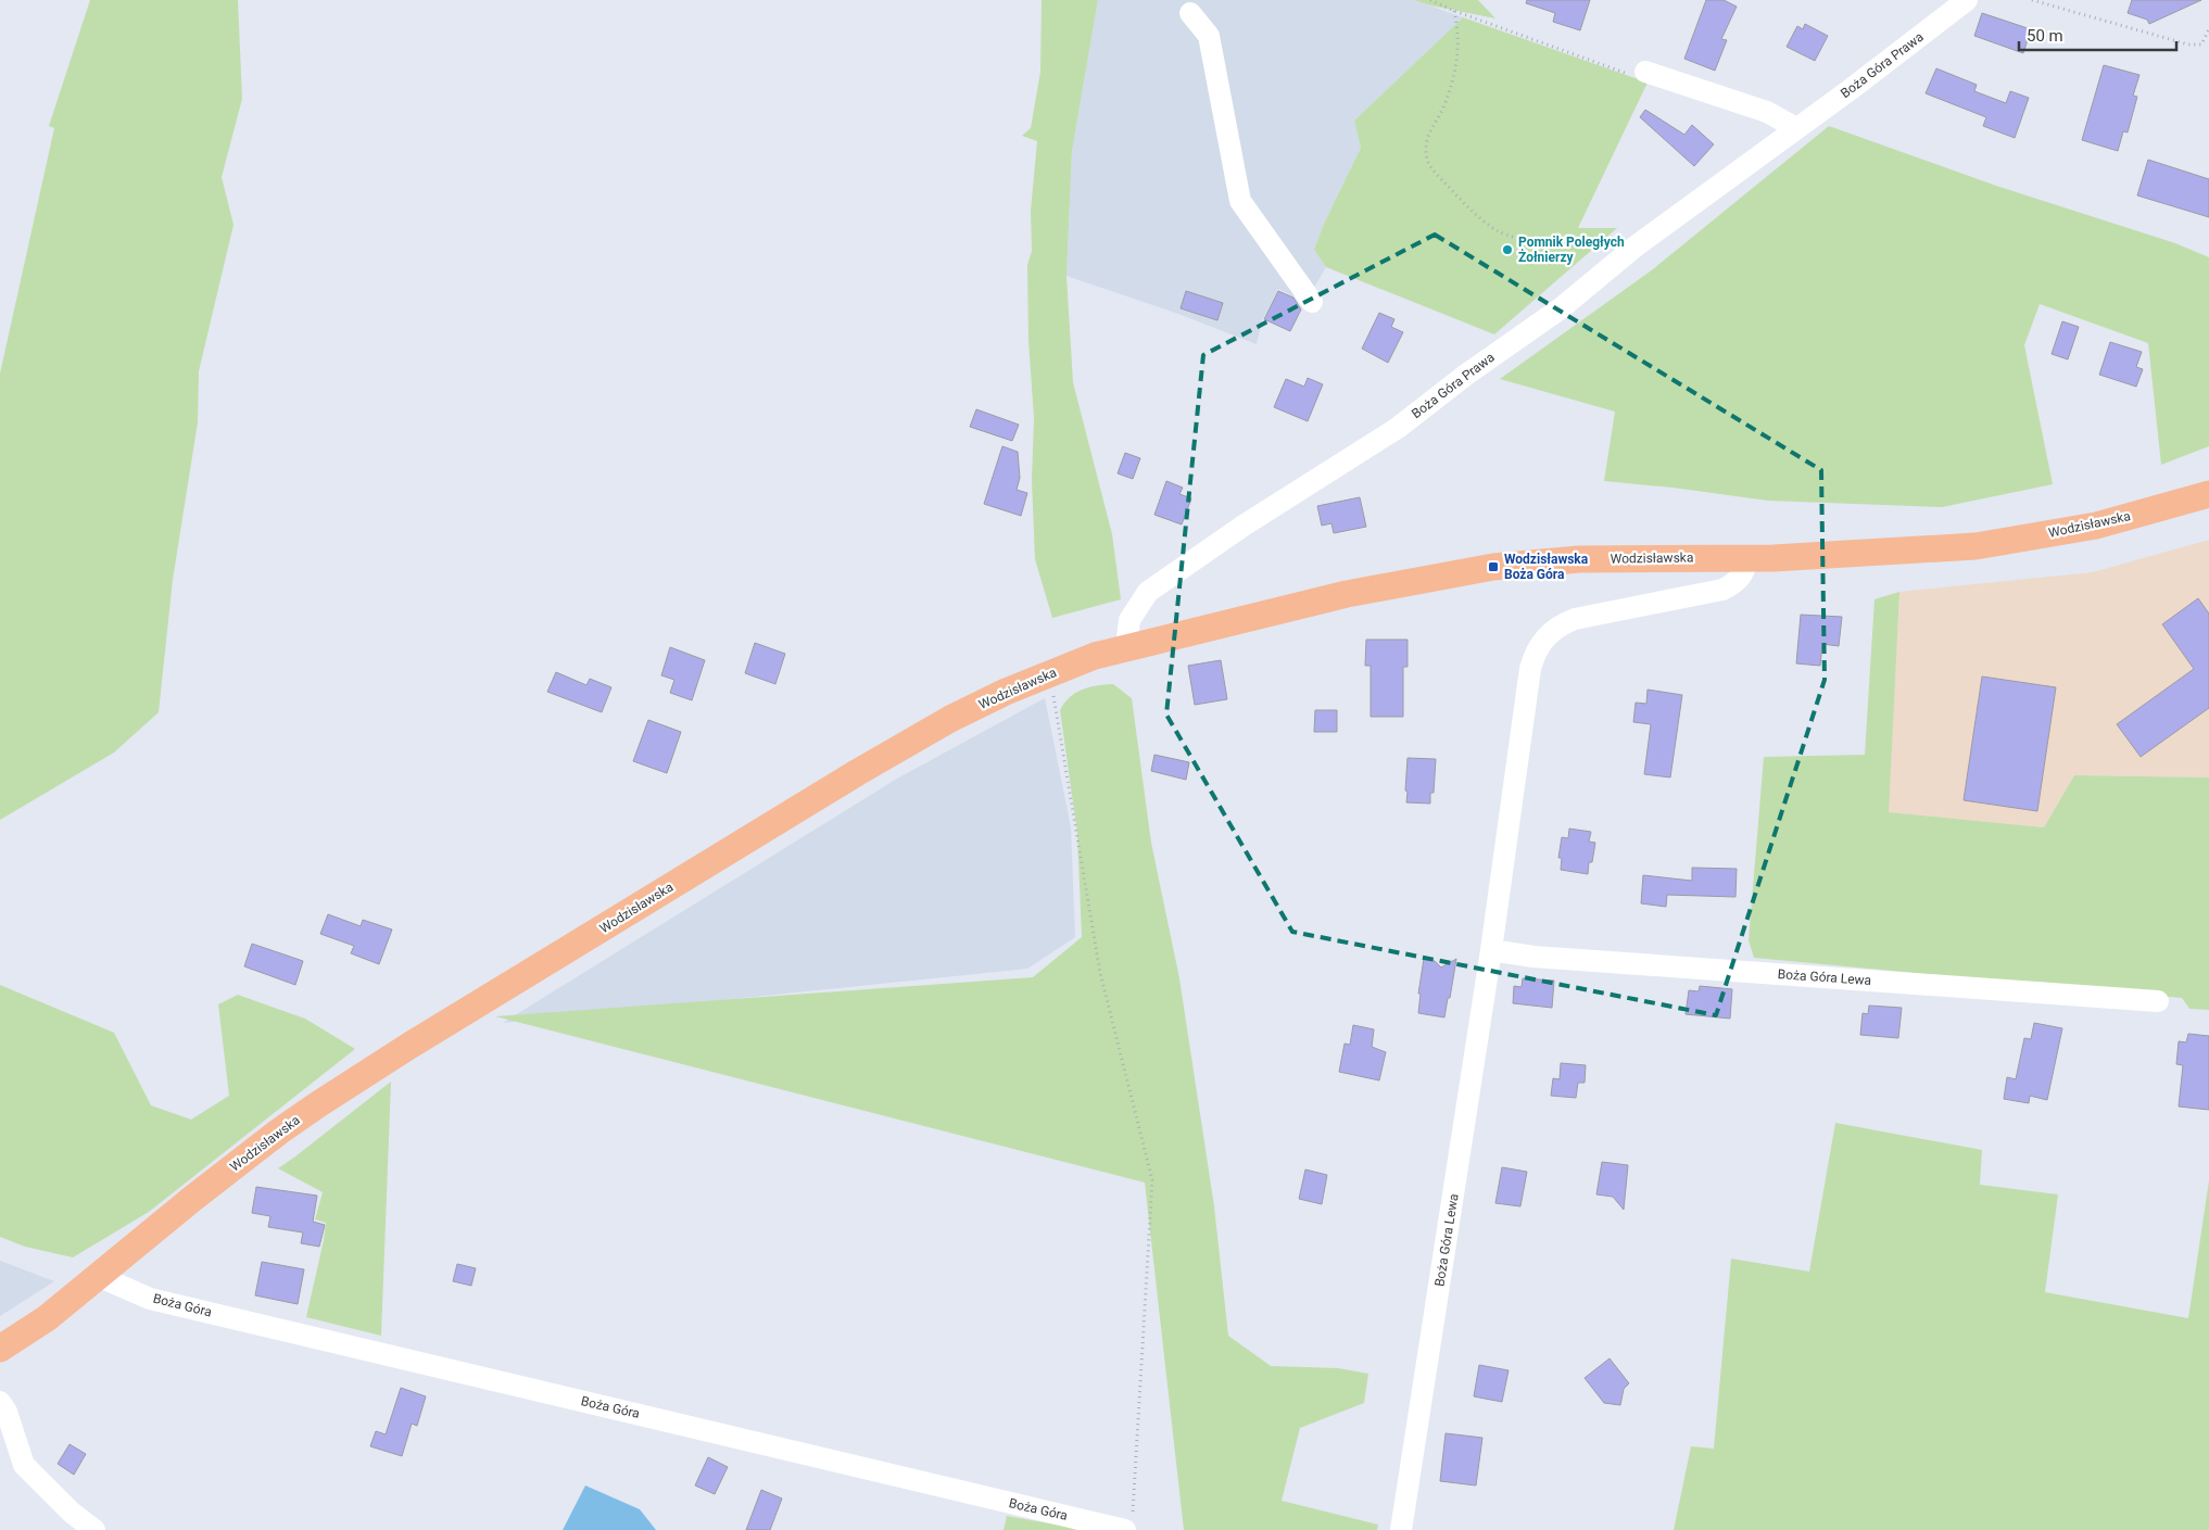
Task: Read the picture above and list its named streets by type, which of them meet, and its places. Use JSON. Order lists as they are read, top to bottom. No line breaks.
{"streets":{"main road":["Wodzisławska"],"street":["Boża Góra Prawa","Boża Góra Lewa","Boża Góra"]},"crossings":[["Boża Góra Prawa","Wodzisławska"],["Wodzisławska","Boża Góra Lewa"],["Wodzisławska","Boża Góra"]],"places":{"other":["Pomnik Poległych Żołnierzy"],"transit":["Wodzisławska Boża Góra"]},"scale_bar":"50 m"}
